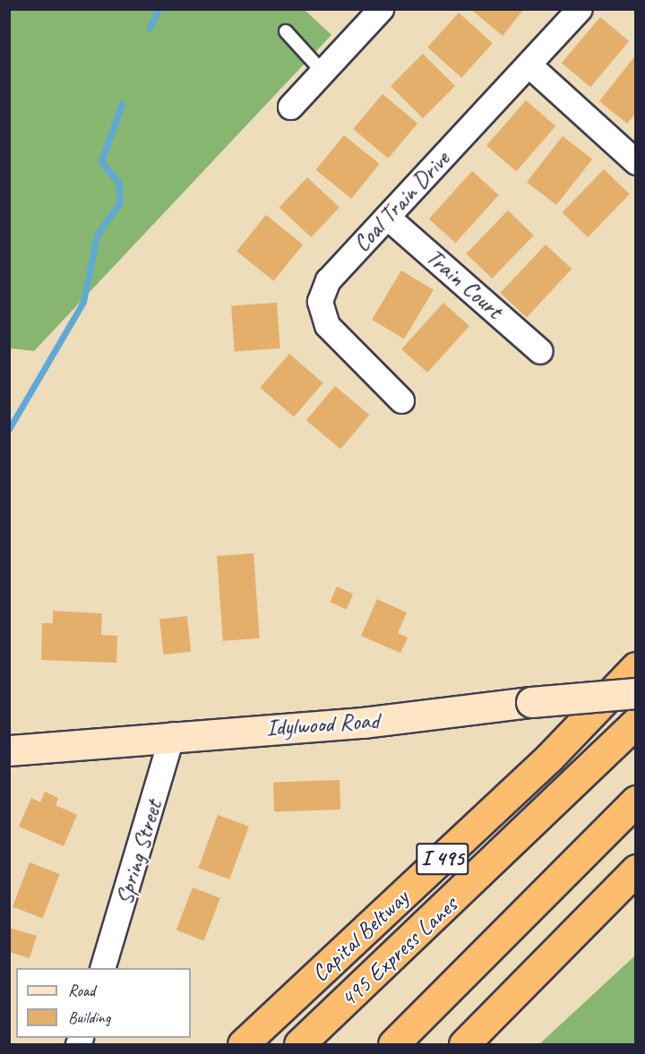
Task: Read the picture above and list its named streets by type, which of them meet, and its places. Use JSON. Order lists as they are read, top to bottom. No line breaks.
{"streets":{"highway":["I 495","Capital Beltway","495 Express Lanes"],"main road":["Idylwood Road"],"street":["Coal Train Drive","Train Court","Spring Street"]},"crossings":[["Coal Train Drive","Train Court"],["Idylwood Road","Spring Street"]],"legend":["Road","Building"]}
